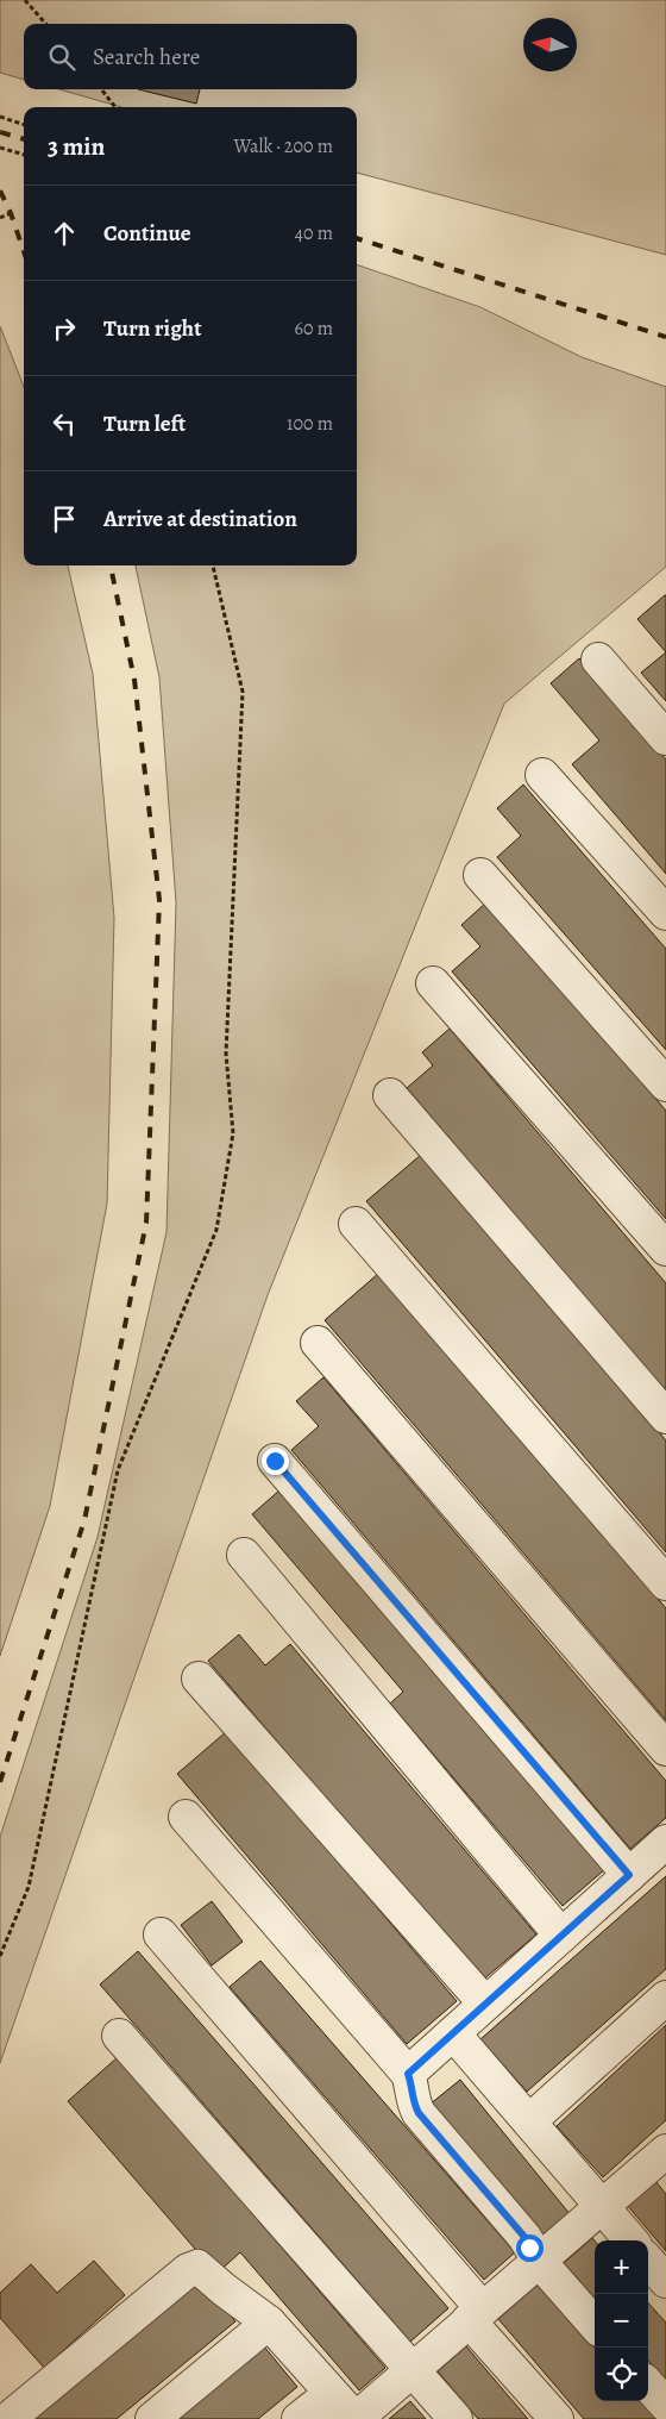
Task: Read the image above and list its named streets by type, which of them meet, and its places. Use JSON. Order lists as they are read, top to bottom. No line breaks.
{"north":"left","page":{"search":"Search here","heading":["3 min","Walk · 200 m"],"list":[["Continue","40 m"],["Turn right","60 m"],["Turn left","100 m"],"Arrive at destination"],"map_buttons":["+","−"]}}
